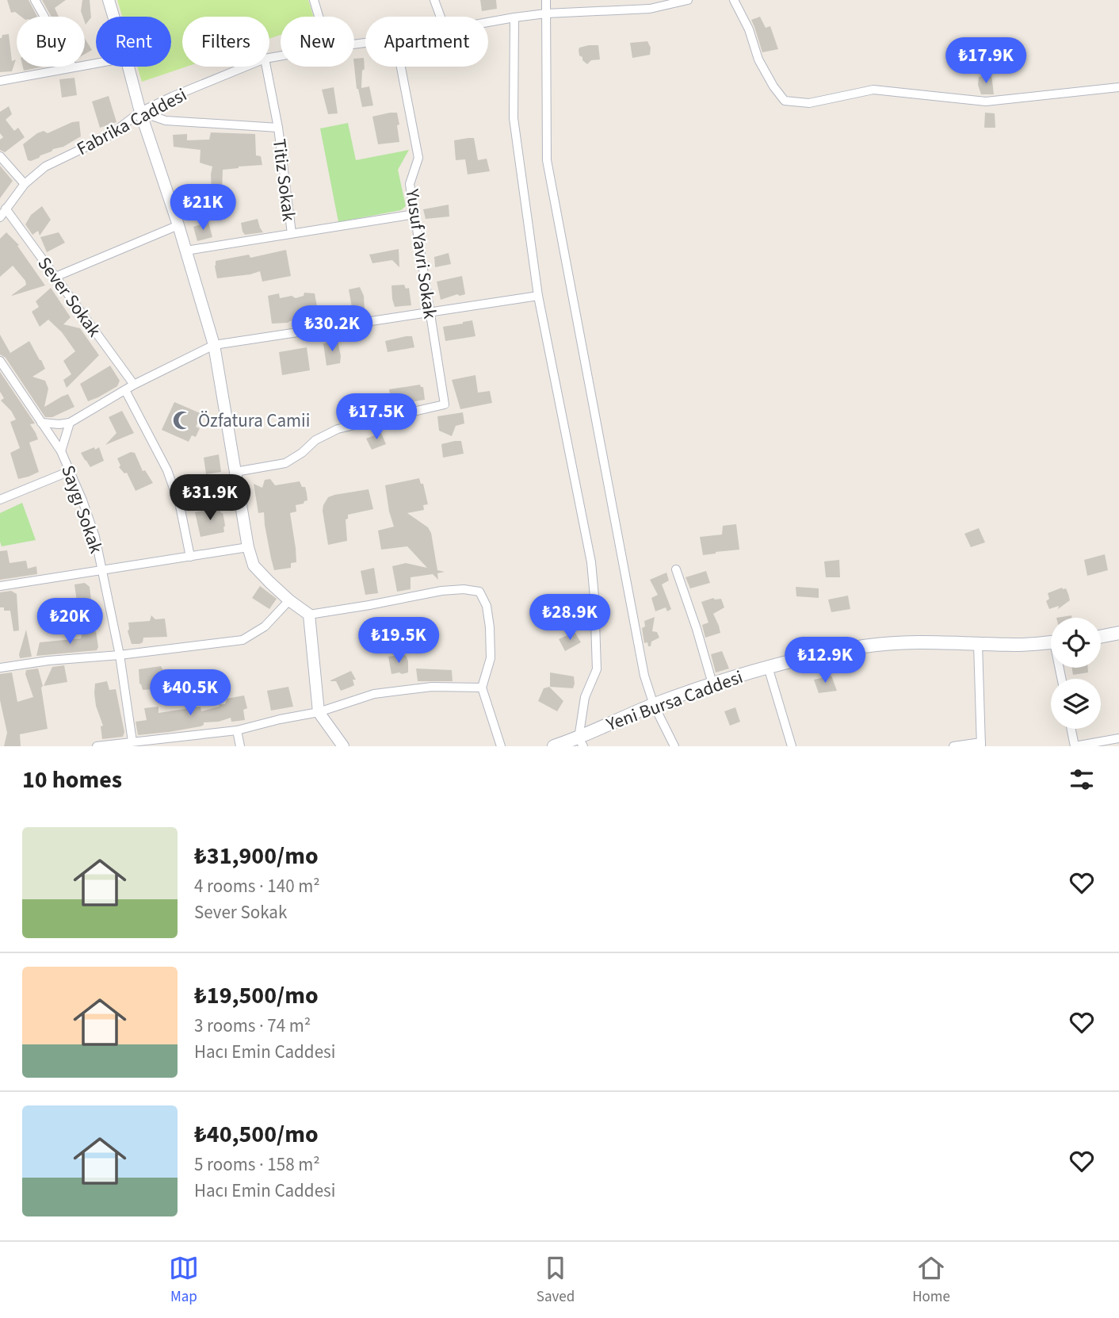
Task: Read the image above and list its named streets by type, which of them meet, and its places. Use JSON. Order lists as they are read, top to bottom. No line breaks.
{"streets":{"main road":["Yeni Bursa Caddesi"],"street":["Fabrika Caddesi","Titiz Sokak","Yusuf Yavri Sokak","Sever Sokak","Saygı Sokak"]},"crossings":[["Fabrika Caddesi","Titiz Sokak"],["Fabrika Caddesi","Sever Sokak"]],"places":{"mosque":["Özfatura Camii"]},"page":{"chip":["Buy","Rent","Filters","New","Apartment"],"price":["₺17.9K","₺21K","₺30.2K","₺17.5K","₺31.9K","₺28.9K","₺20K","₺19.5K","₺12.9K","₺40.5K"],"heading":"10 homes","list":[{"name":"₺31,900/mo","note":"4 rooms · 140 m² · Sever Sokak"},{"name":"₺19,500/mo","note":"3 rooms · 74 m² · Hacı Emin Caddesi"},{"name":"₺40,500/mo","note":"5 rooms · 158 m² · Hacı Emin Caddesi"}],"tabs":["Map","Saved","Home"]}}
